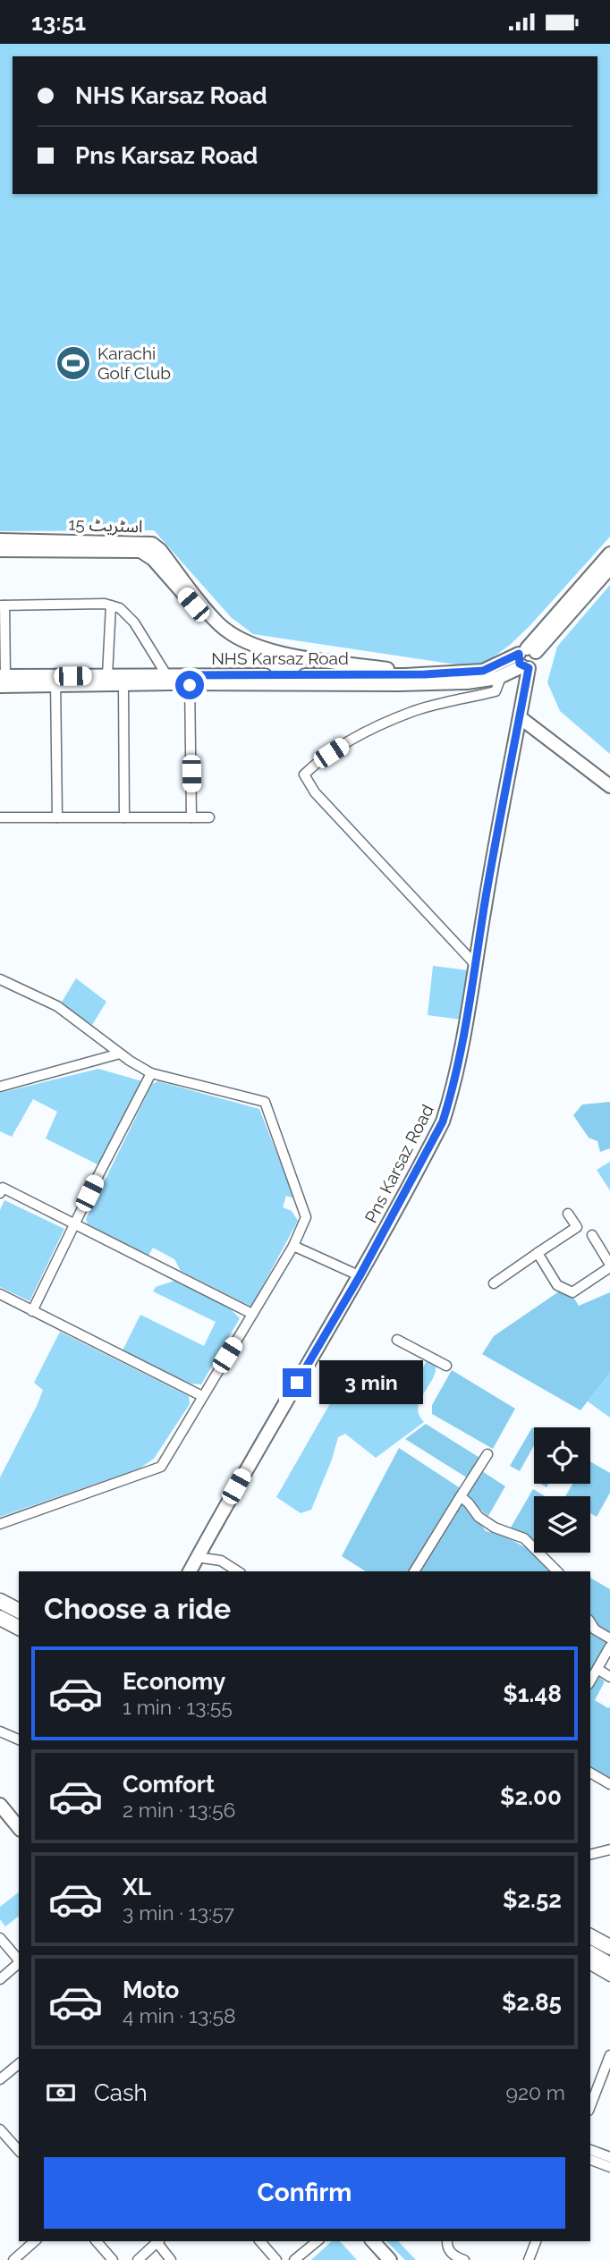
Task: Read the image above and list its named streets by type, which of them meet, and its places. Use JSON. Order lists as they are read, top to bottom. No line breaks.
{"streets":{"street":["اسٹریٹ 15","NHS Karsaz Road","Pns Karsaz Road"]},"crossings":[["اسٹریٹ 15","NHS Karsaz Road"],["NHS Karsaz Road","Pns Karsaz Road"]],"places":{"sports":["Karachi Golf Club"]},"page":{"status":"13:51","banner":["NHS Karsaz Road","Pns Karsaz Road"],"bubble":"3 min","heading":"Choose a ride","list":[{"name":"Economy","note":"1 min · 13:55","value":"$1.48"},{"name":"Comfort","note":"2 min · 13:56","value":"$2.00"},{"name":"XL","note":"3 min · 13:57","value":"$2.52"},{"name":"Moto","note":"4 min · 13:58","value":"$2.85"}],"pay":["Cash","920 m"],"buttons":"Confirm"}}
